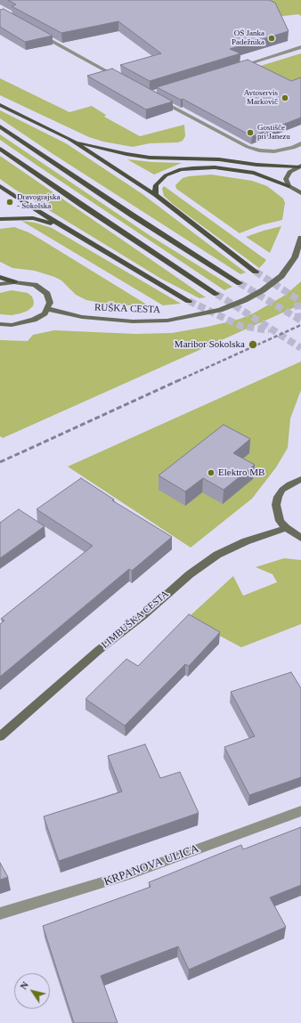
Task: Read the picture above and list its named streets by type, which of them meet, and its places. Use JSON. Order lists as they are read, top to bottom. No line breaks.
{"streets":{"street":["RUŠKA CESTA","LIMBUŠKA CESTA","KRPANOVA ULICA"]},"places":["OŠ Janka Padežnika","Avtoservis Markovič","Gostišče pri Janezu","Dravograjska - Sokolska","Maribor Sokolska","Elektro MB"],"north":"top left"}
